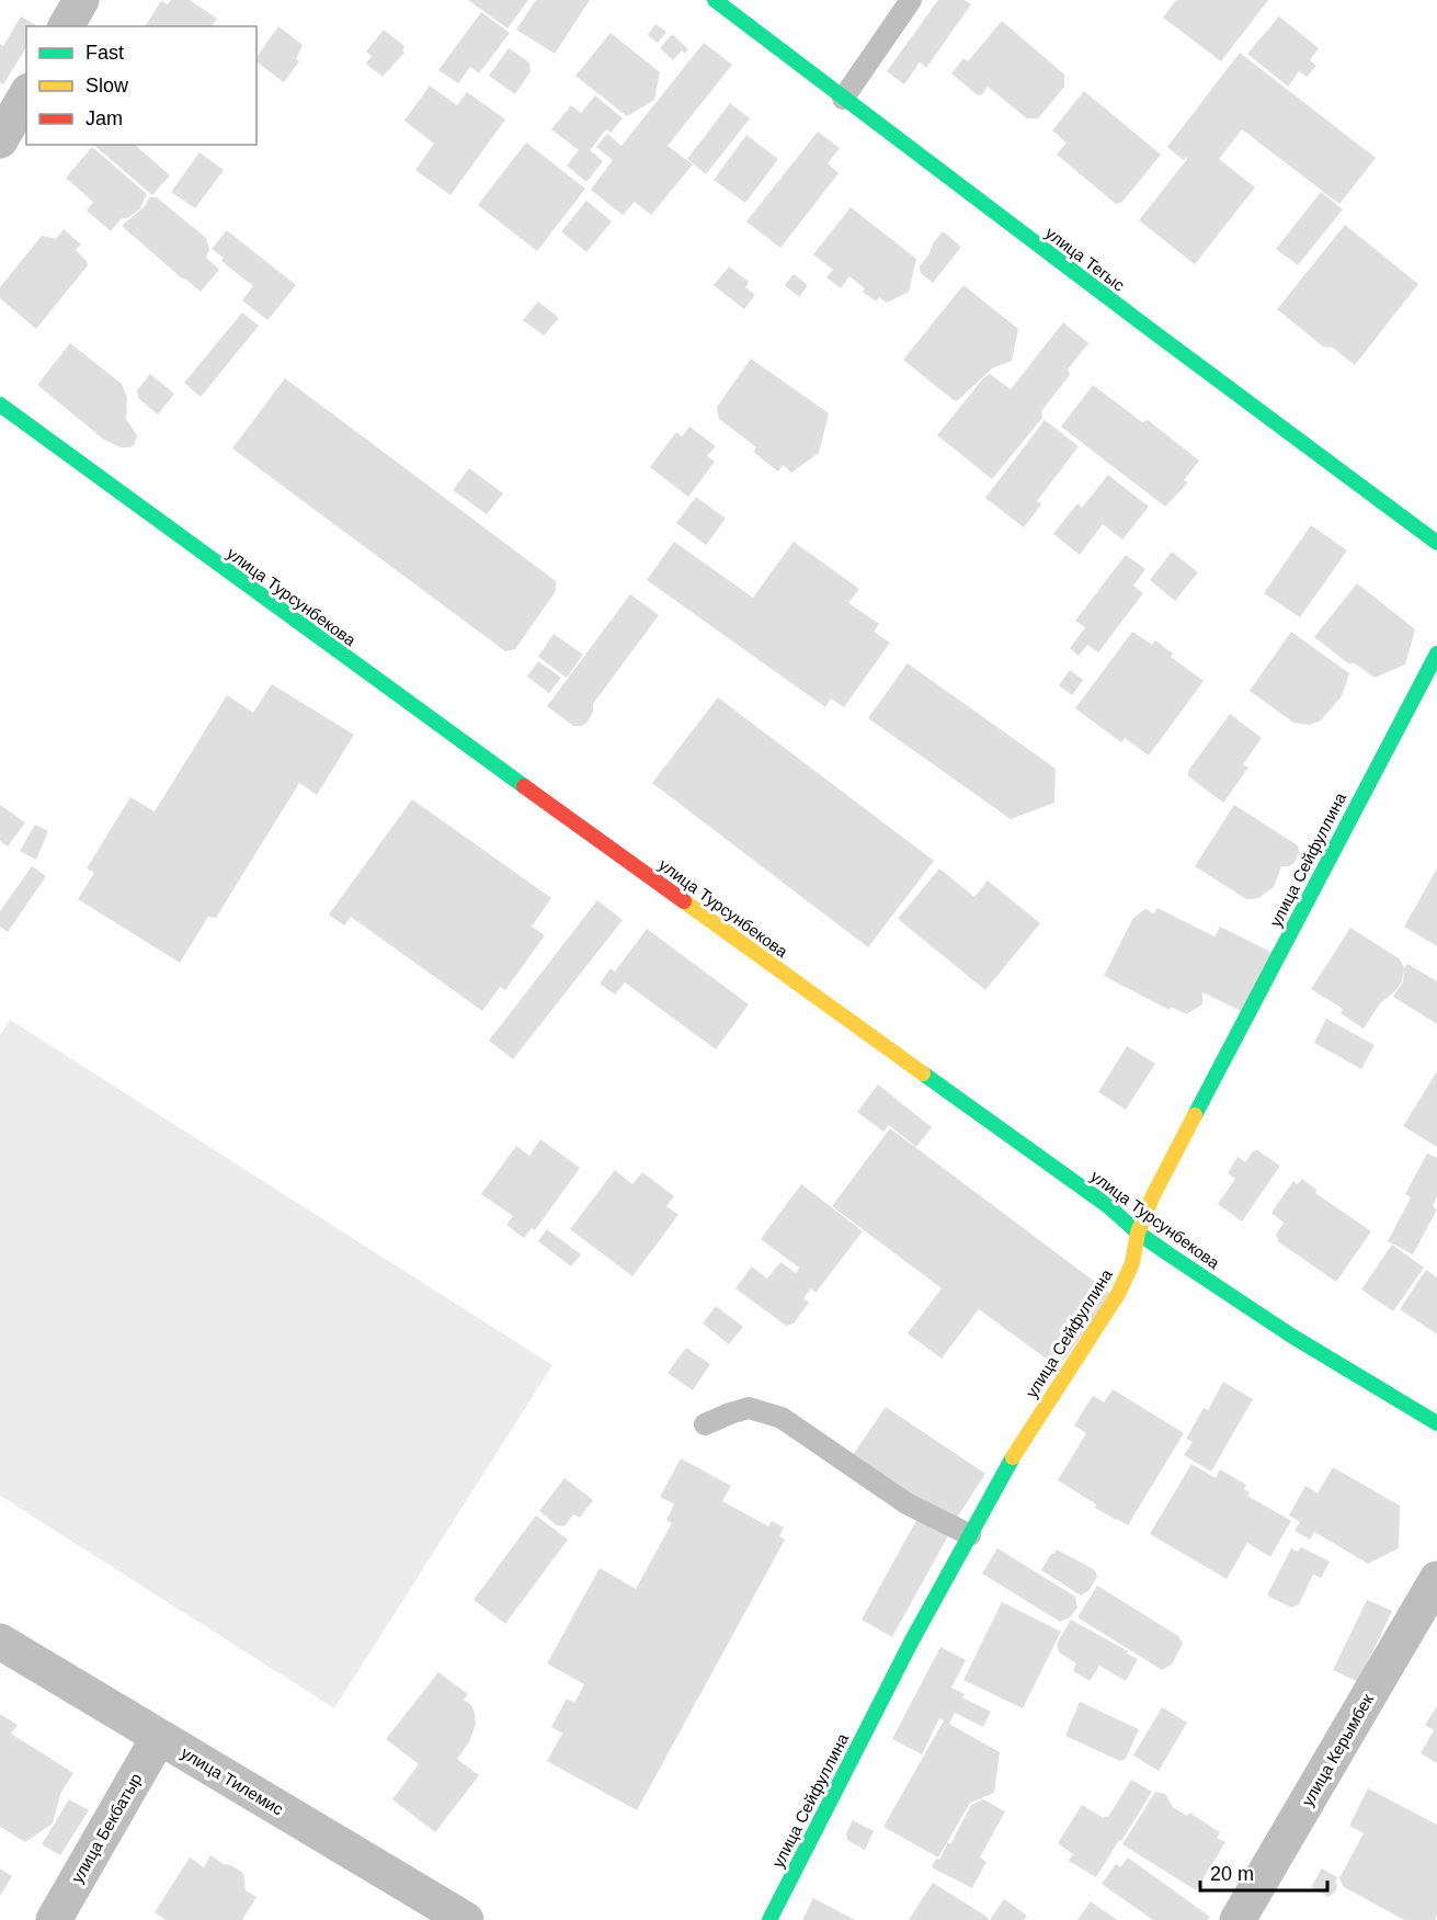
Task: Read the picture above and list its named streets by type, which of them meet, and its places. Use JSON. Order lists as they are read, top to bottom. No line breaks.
{"streets":{"street":["улица Тегыс","улица Турсунбекова","улица Сейфуллина","улица Керымбек","улица Тилемис","улица Бекбатыр"]},"crossings":[["улица Турсунбекова","улица Сейфуллина"],["улица Тилемис","улица Бекбатыр"]],"legend":["Fast","Slow","Jam"],"scale_bar":"20 m"}
